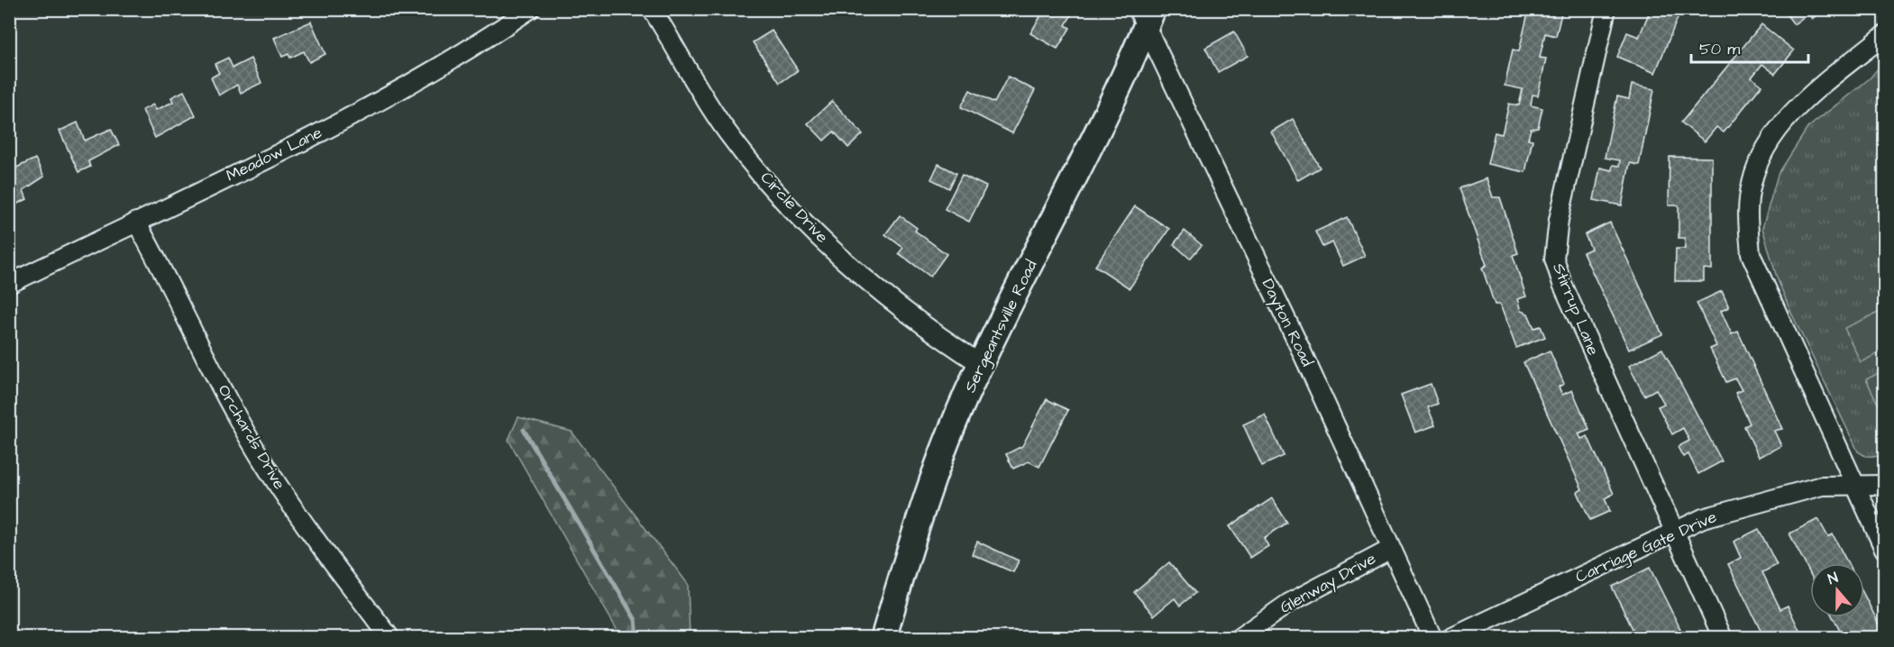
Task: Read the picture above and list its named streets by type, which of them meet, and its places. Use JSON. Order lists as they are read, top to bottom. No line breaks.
{"streets":{"main road":["Sergeantsville Road"],"street":["Meadow Lane","Circle Drive","Stirrup Lane","Dayton Road","Orchards Drive","Carriage Gate Drive","Glenway Drive"]},"crossings":[["Meadow Lane","Orchards Drive"],["Circle Drive","Sergeantsville Road"],["Stirrup Lane","Carriage Gate Drive"],["Dayton Road","Sergeantsville Road"],["Dayton Road","Glenway Drive"]],"scale_bar":"50 m","north":"top"}
